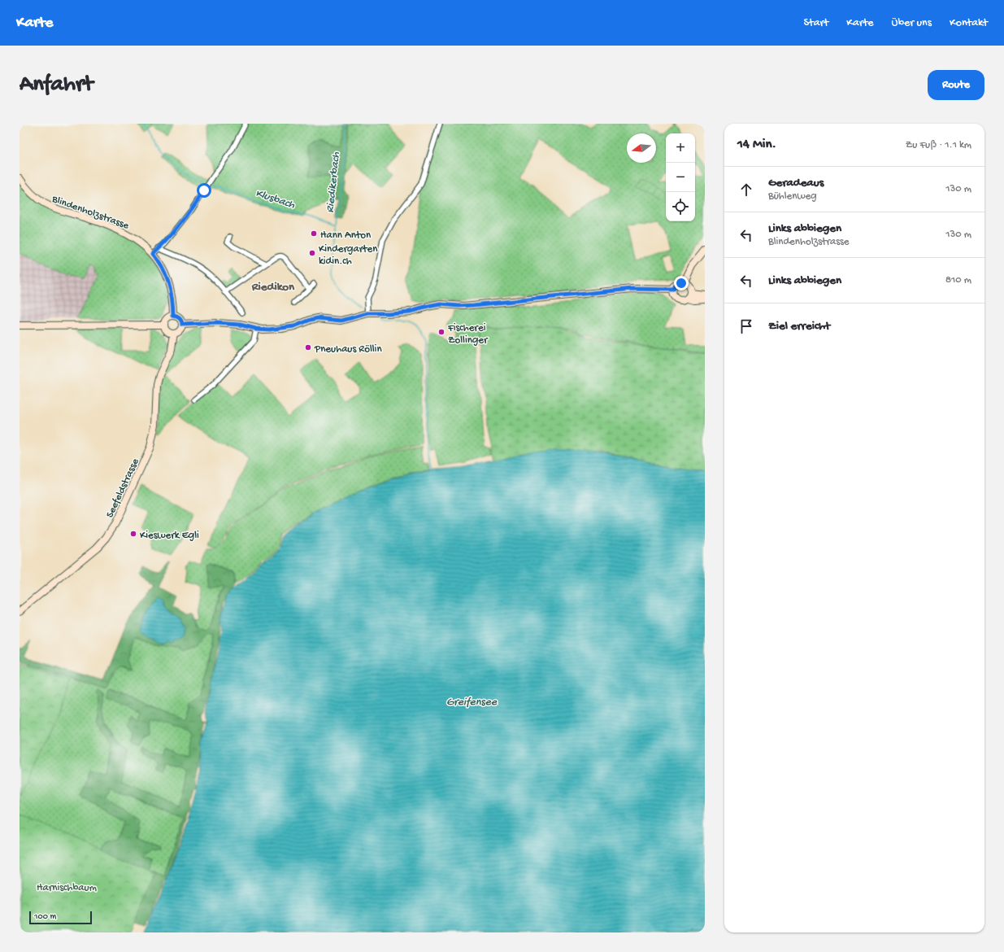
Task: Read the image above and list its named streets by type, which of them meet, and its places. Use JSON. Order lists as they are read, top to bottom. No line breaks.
{"streets":{"main road":["Blindenholzstrasse","Seefeldstrasse"]},"crossings":[["Blindenholzstrasse","Seefeldstrasse"]],"districts":["Riedikon"],"water":["Riedikerbach","Klusbach","Greifensee"],"parks":["Harnischbaum"],"places":["Hann Anton","Kindergarten kidin.ch","Fischerei Zollinger","Pneuhaus Röllin","Kieswerk Egli"],"scale_bar":"100 m","north":"left","page":{"header":"Karte","nav":["Start","Karte","Über uns","Kontakt"],"buttons":"Route","title":"Anfahrt","heading":["14 Min.","Zu Fuß · 1.1 km"],"map_buttons":["+","−"],"list":[["Geradeaus","Bühlenweg","130 m"],["Links abbiegen","Blindenholzstrasse","130 m"],["Links abbiegen","810 m"],"Ziel erreicht"],"scale":"100 m"}}
